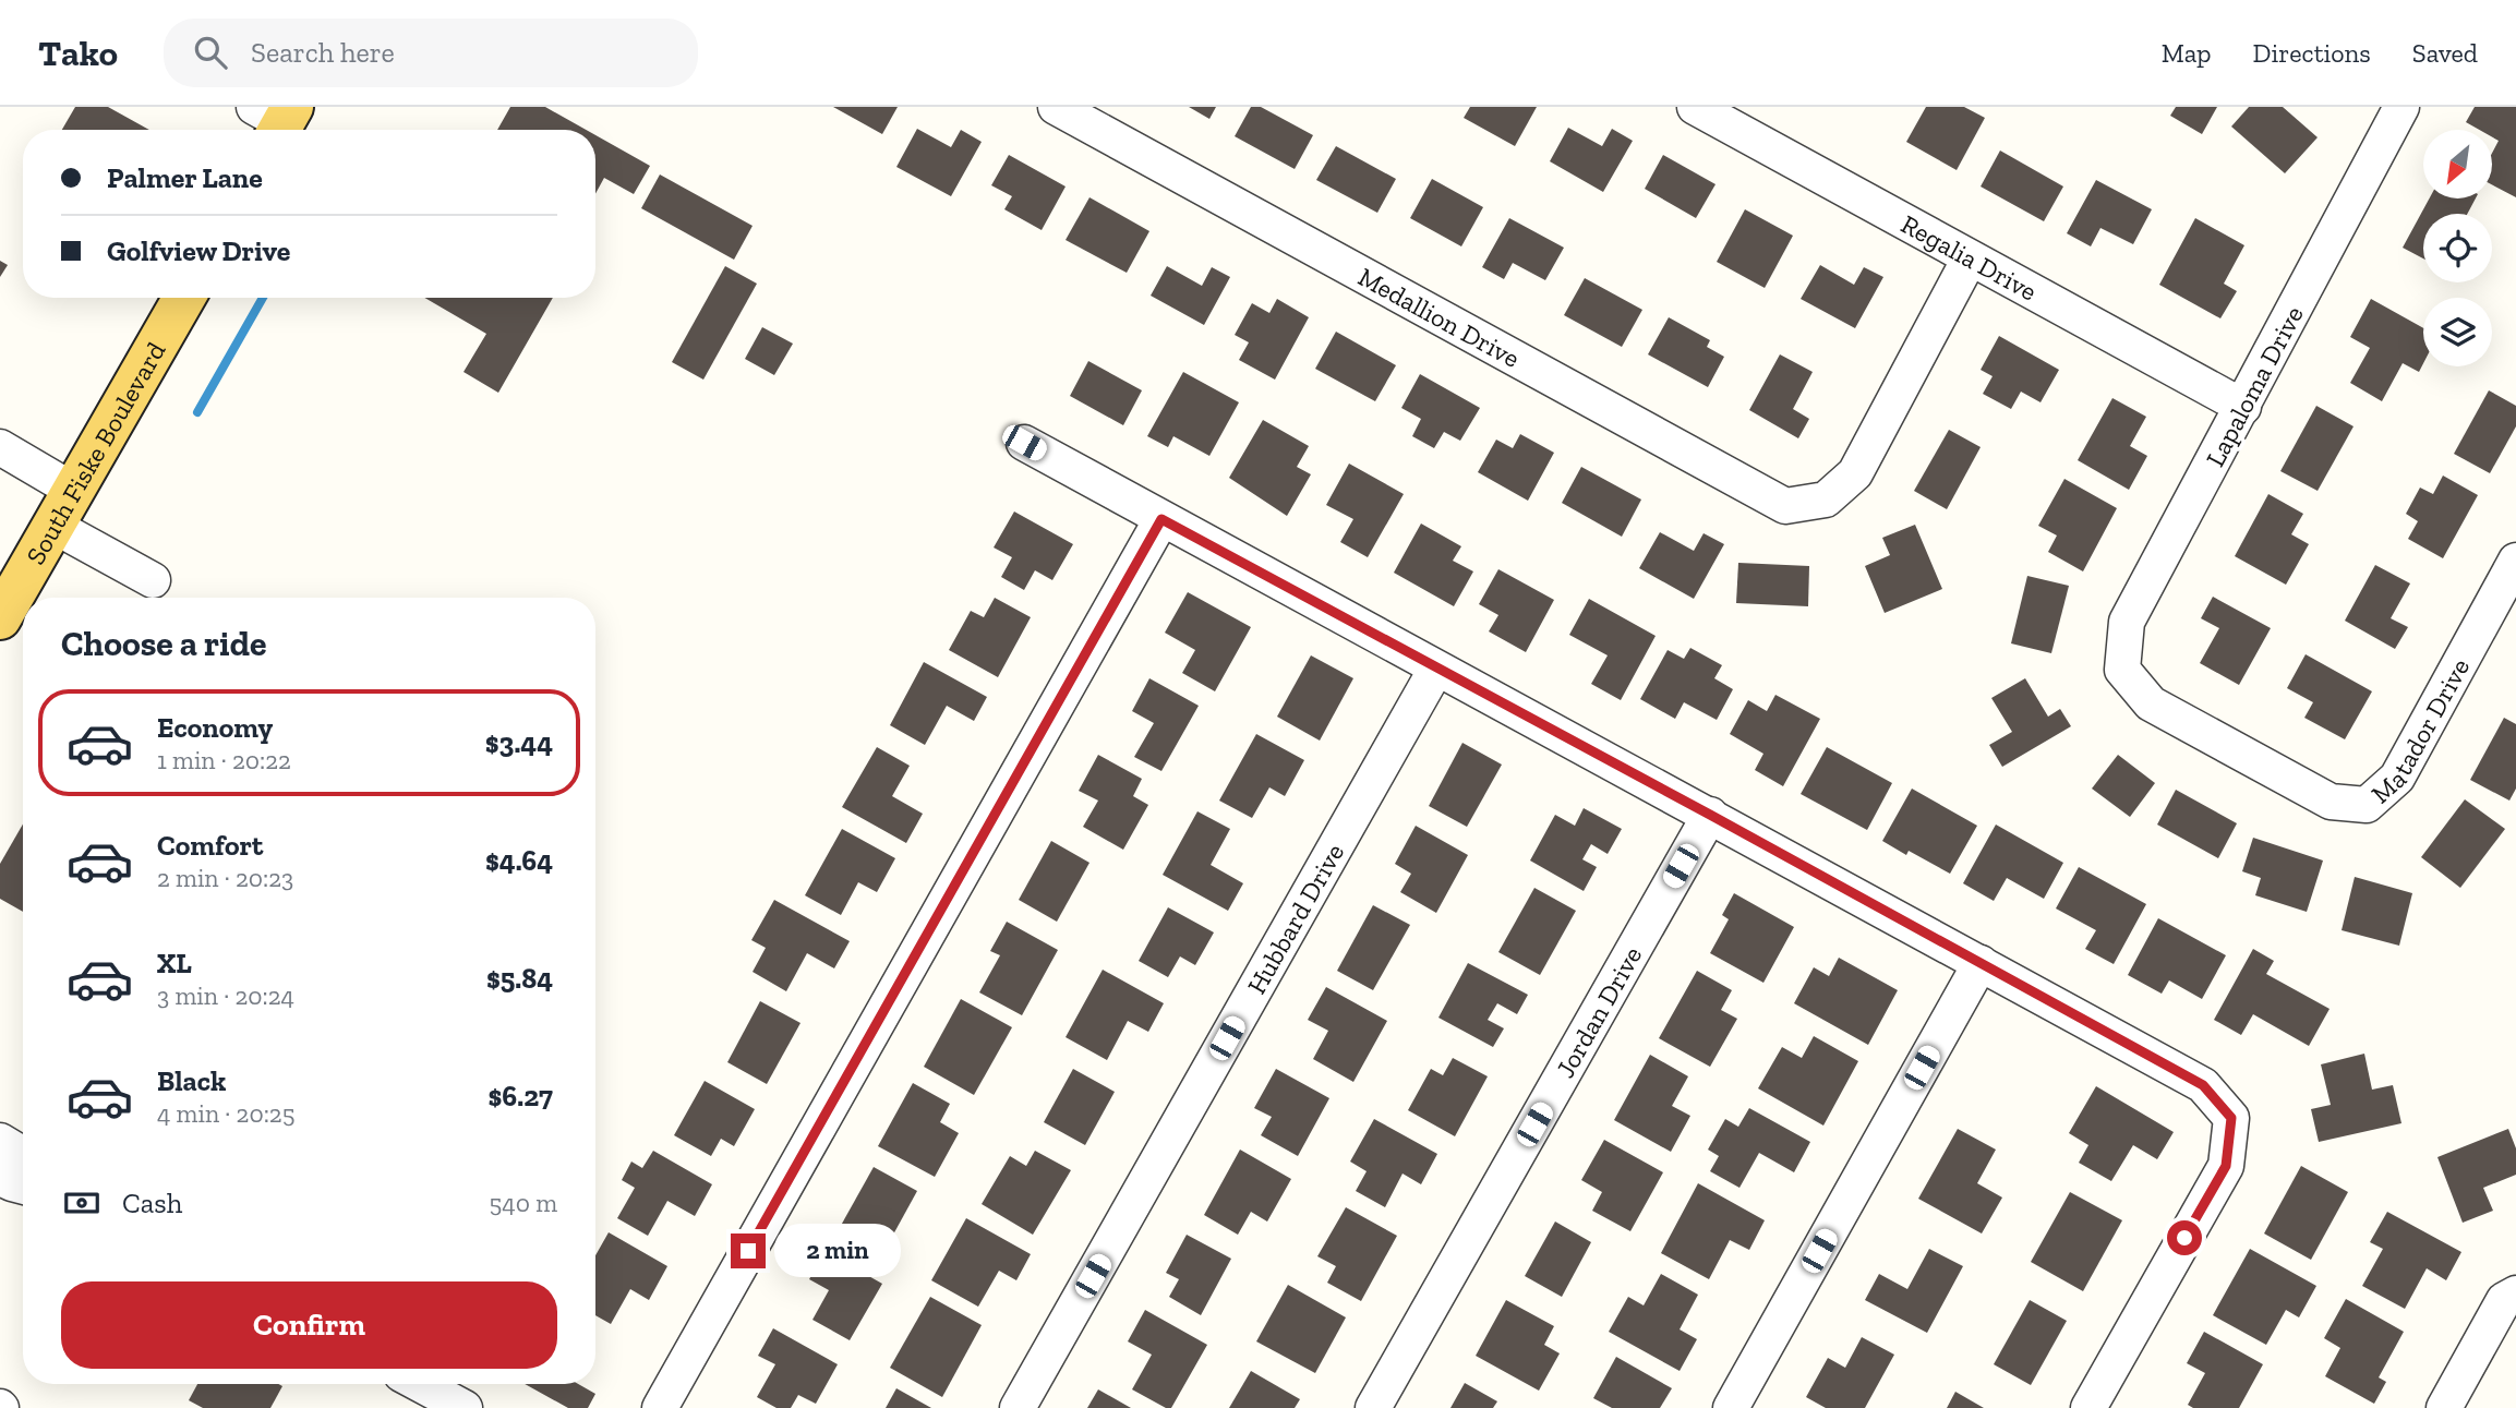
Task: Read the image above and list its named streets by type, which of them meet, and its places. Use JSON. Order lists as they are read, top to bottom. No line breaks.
{"streets":{"main road":["South Fiske Boulevard"],"street":["Regalia Drive","Medallion Drive","Lapaloma Drive","Matador Drive","Hubbard Drive","Jordan Drive"]},"crossings":[["Regalia Drive","Medallion Drive"],["Regalia Drive","Lapaloma Drive"],["Lapaloma Drive","Matador Drive"]],"north":"bottom left","page":{"header":"Tako","search":"Search here","nav":["Map","Directions","Saved"],"banner":["Palmer Lane","Golfview Drive"],"heading":"Choose a ride","list":[{"name":"Economy","note":"1 min · 20:22","value":"$3.44"},{"name":"Comfort","note":"2 min · 20:23","value":"$4.64"},{"name":"XL","note":"3 min · 20:24","value":"$5.84"},{"name":"Black","note":"4 min · 20:25","value":"$6.27"}],"pay":["Cash","540 m"],"bubble":"2 min","buttons":"Confirm"}}
